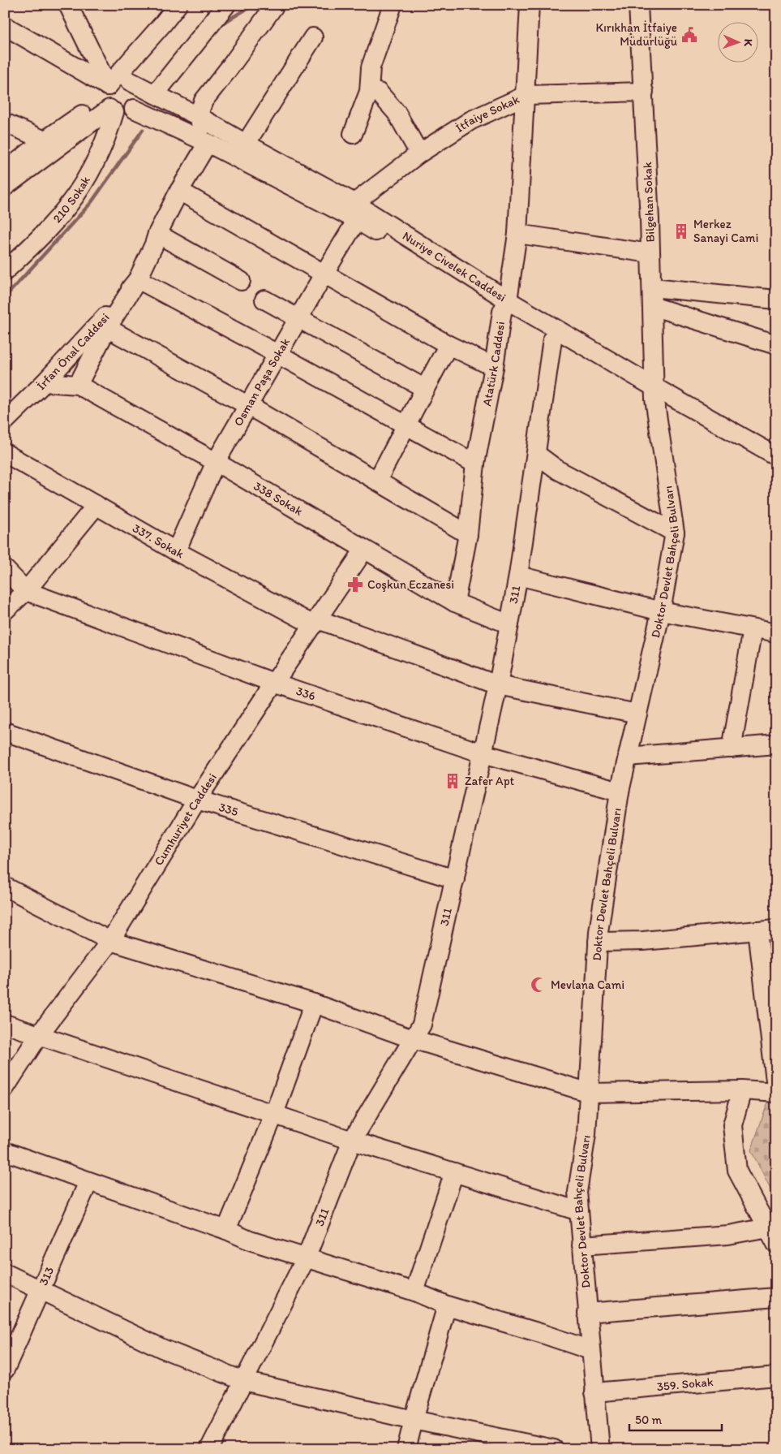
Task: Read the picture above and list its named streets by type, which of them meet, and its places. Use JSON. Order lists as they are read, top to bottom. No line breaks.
{"streets":{"street":["İtfaiye Sokak","210 Sokak","Bilgehan Sokak","Nuriye Civelek Caddesi","İrfan Önal Caddesi","Atatürk Caddesi","Osman Paşa Sokak","338 Sokak","337. Sokak","Doktor Devlet Bahçeli Bulvarı","311","336","335","Cumhuriyet Caddesi","313","359. Sokak"]},"crossings":[["İtfaiye Sokak","Bilgehan Sokak"],["İtfaiye Sokak","Nuriye Civelek Caddesi"],["İtfaiye Sokak","Atatürk Caddesi"],["İtfaiye Sokak","Osman Paşa Sokak"],["210 Sokak","Nuriye Civelek Caddesi"],["Bilgehan Sokak","Nuriye Civelek Caddesi"],["Bilgehan Sokak","Doktor Devlet Bahçeli Bulvarı"],["Nuriye Civelek Caddesi","İrfan Önal Caddesi"],["Nuriye Civelek Caddesi","Atatürk Caddesi"],["Nuriye Civelek Caddesi","Osman Paşa Sokak"],["Nuriye Civelek Caddesi","Doktor Devlet Bahçeli Bulvarı"],["Nuriye Civelek Caddesi","311"],["İrfan Önal Caddesi","338 Sokak"],["Atatürk Caddesi","338 Sokak"],["Osman Paşa Sokak","338 Sokak"],["Osman Paşa Sokak","337. Sokak"],["338 Sokak","311"],["338 Sokak","Cumhuriyet Caddesi"],["337. Sokak","Doktor Devlet Bahçeli Bulvarı"],["337. Sokak","311"],["337. Sokak","Cumhuriyet Caddesi"],["Doktor Devlet Bahçeli Bulvarı","336"],["Doktor Devlet Bahçeli Bulvarı","359. Sokak"],["311","336"],["311","335"],["336","Cumhuriyet Caddesi"],["335","Cumhuriyet Caddesi"]],"places":{"public building":["Kırıkhan İtfaiye Müdürlüğü"],"building":["Merkez Sanayi Cami","Zafer Apt"],"pharmacy":["Coşkun Eczanesi"],"mosque":["Mevlana Cami"]},"scale_bar":"50 m","north":"right"}
